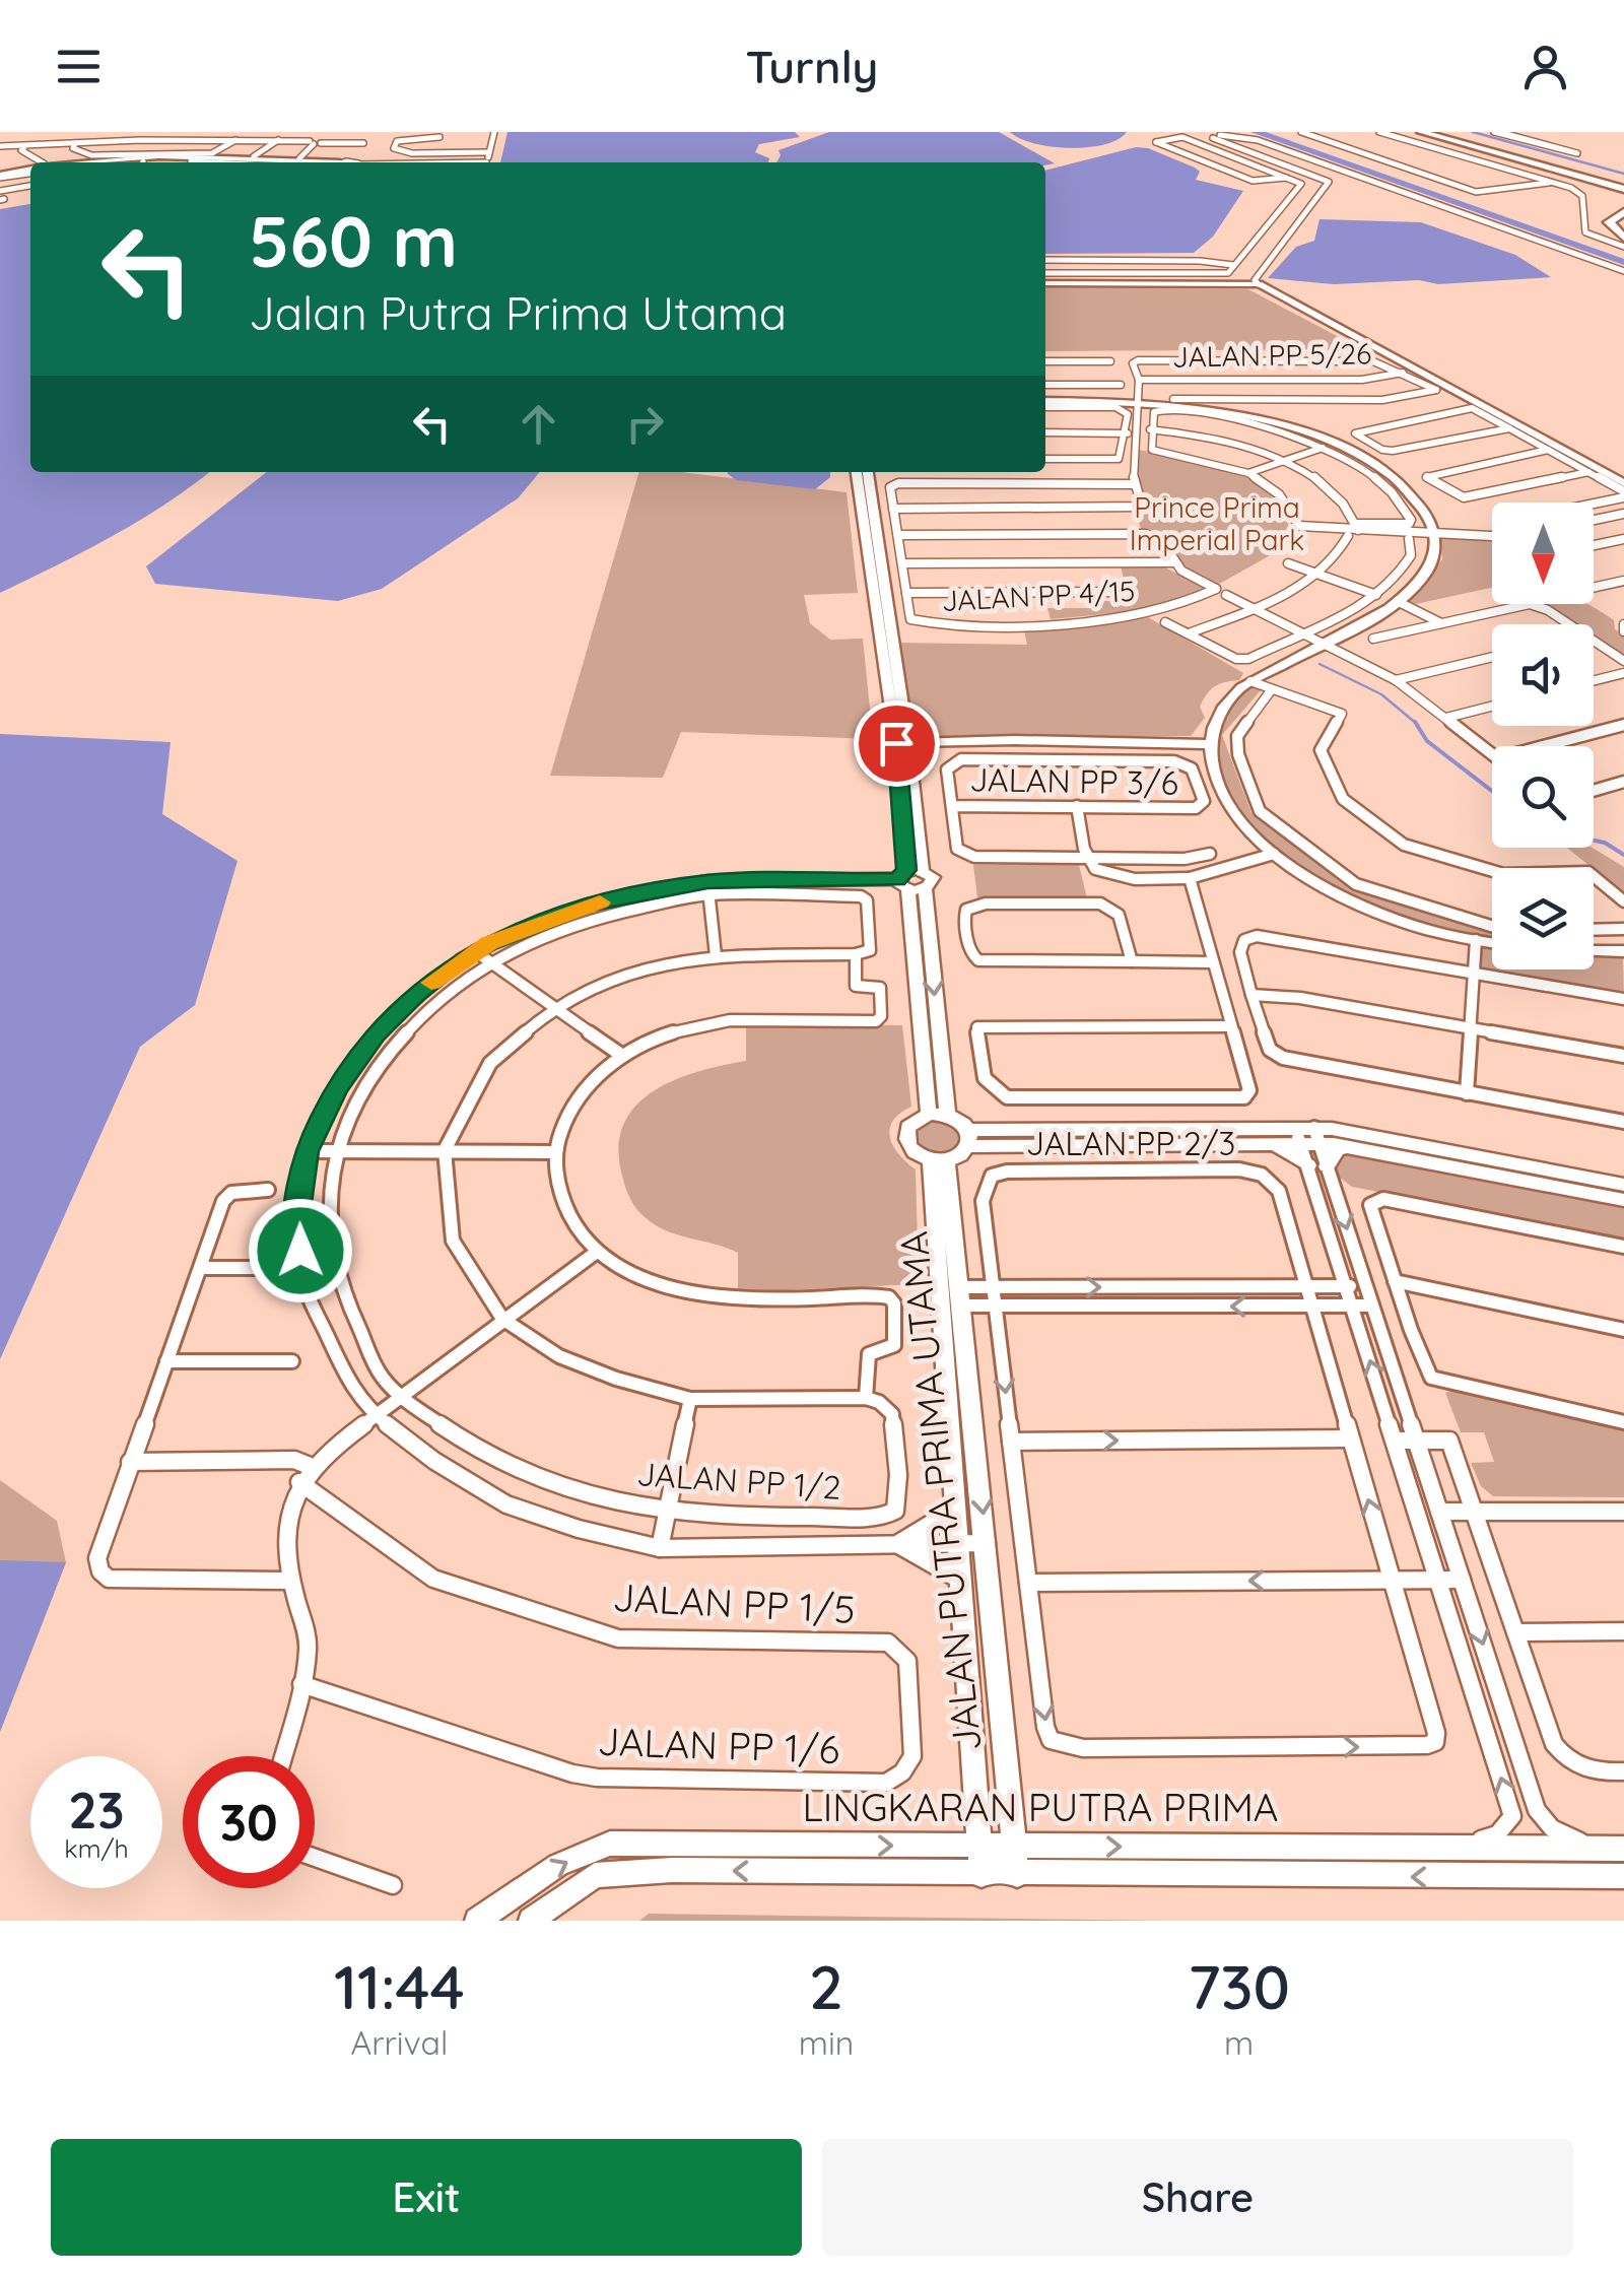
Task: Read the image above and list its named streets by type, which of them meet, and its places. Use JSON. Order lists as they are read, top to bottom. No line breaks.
{"streets":{"street":["JALAN PP 5/26","JALAN PP 4/15","JALAN PP 3/6","JALAN PP 2/3","JALAN PP 1/2","JALAN PUTRA PRIMA UTAMA","JALAN PP 1/5","JALAN PP 1/6","LINGKARAN PUTRA PRIMA"]},"crossings":[["JALAN PUTRA PRIMA UTAMA","LINGKARAN PUTRA PRIMA"],["JALAN PP 1/5","JALAN PP 1/6"]],"parks":["Prince Prima Imperial Park"],"north":"bottom","page":{"header":"Turnly","turn":["560 m","Jalan Putra Prima Utama"],"speed":"23 km/h","limit":"30","eta":["11:44","Arrival","2","min","730","m"],"buttons":["Exit","Share"]}}
